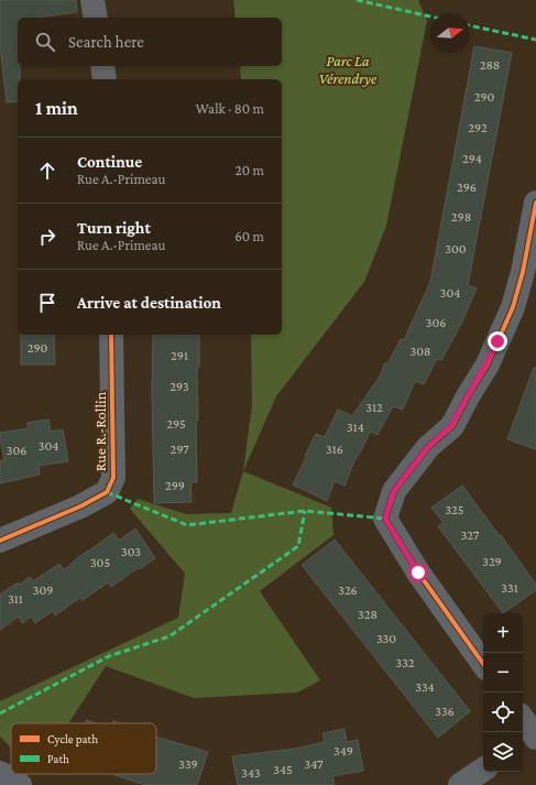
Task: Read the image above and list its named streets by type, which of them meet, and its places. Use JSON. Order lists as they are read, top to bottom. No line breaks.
{"streets":{"street":["Rue R.-Rollin"]},"parks":["Parc La Vérendrye"],"house_numbers":["288","290","292","294","296","298","300","304","306","290","308","291","293","312","295","314","304","297","316","306","299","325","327","303","329","305","331","309","326","311","328","330","332","334","336","349","339","347","345","343"],"legend":["Cycle path","Path"],"north":"right","page":{"search":"Search here","heading":["1 min","Walk · 80 m"],"list":[["Continue","Rue A.-Primeau","20 m"],["Turn right","Rue A.-Primeau","60 m"],"Arrive at destination"],"map_buttons":["+","−"]}}
